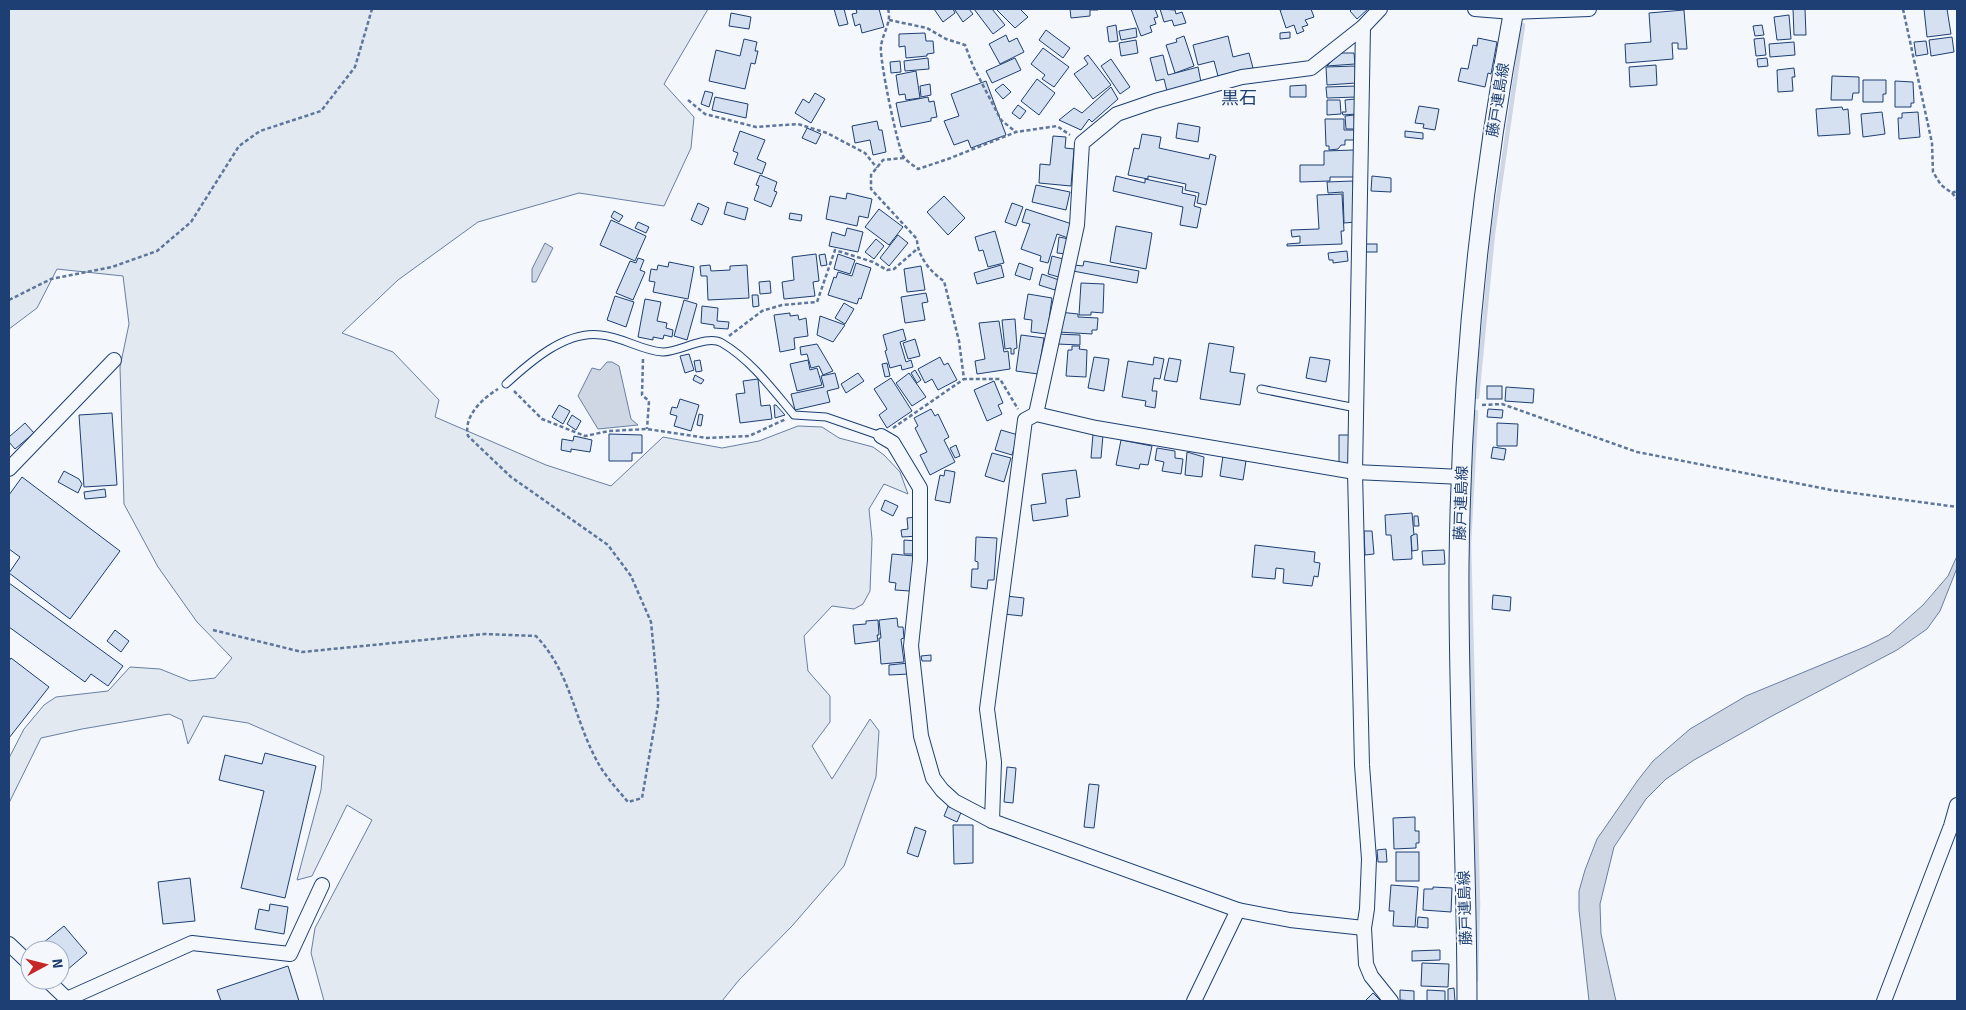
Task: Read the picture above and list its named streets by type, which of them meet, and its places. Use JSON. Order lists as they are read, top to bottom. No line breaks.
{"streets":{"main road":["藤戸連島線"]},"districts":["黒石"],"north":"right"}
